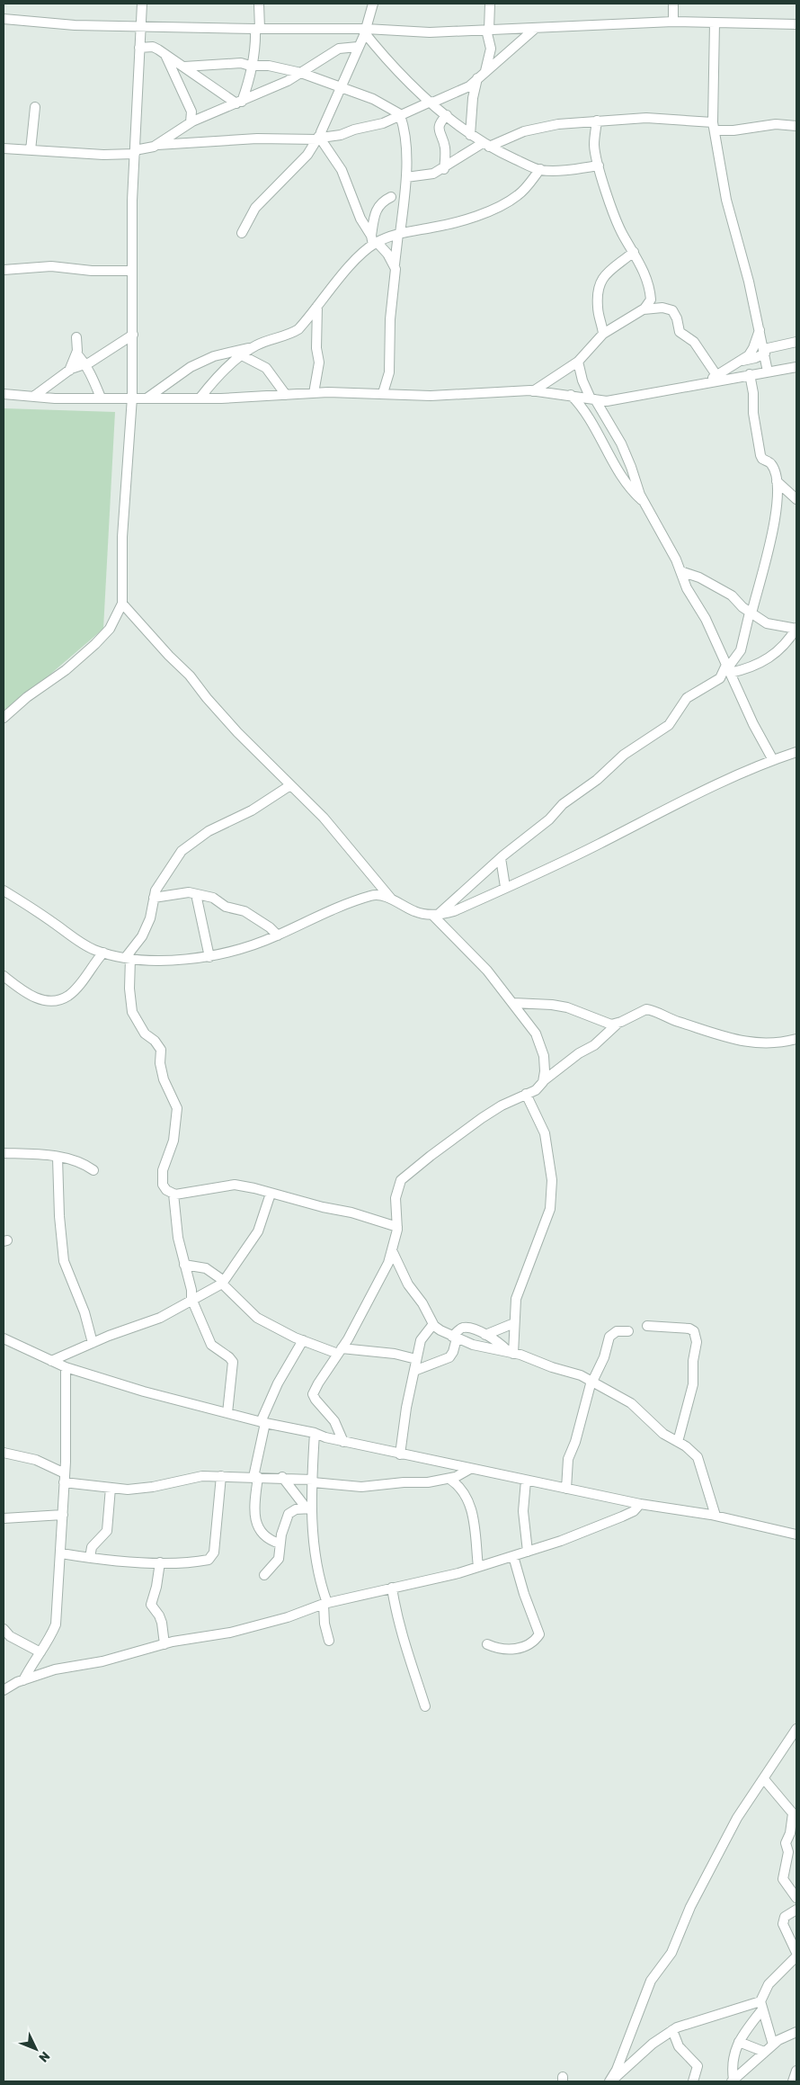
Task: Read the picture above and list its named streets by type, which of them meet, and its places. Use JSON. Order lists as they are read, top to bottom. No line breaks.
{"north":"bottom right"}
